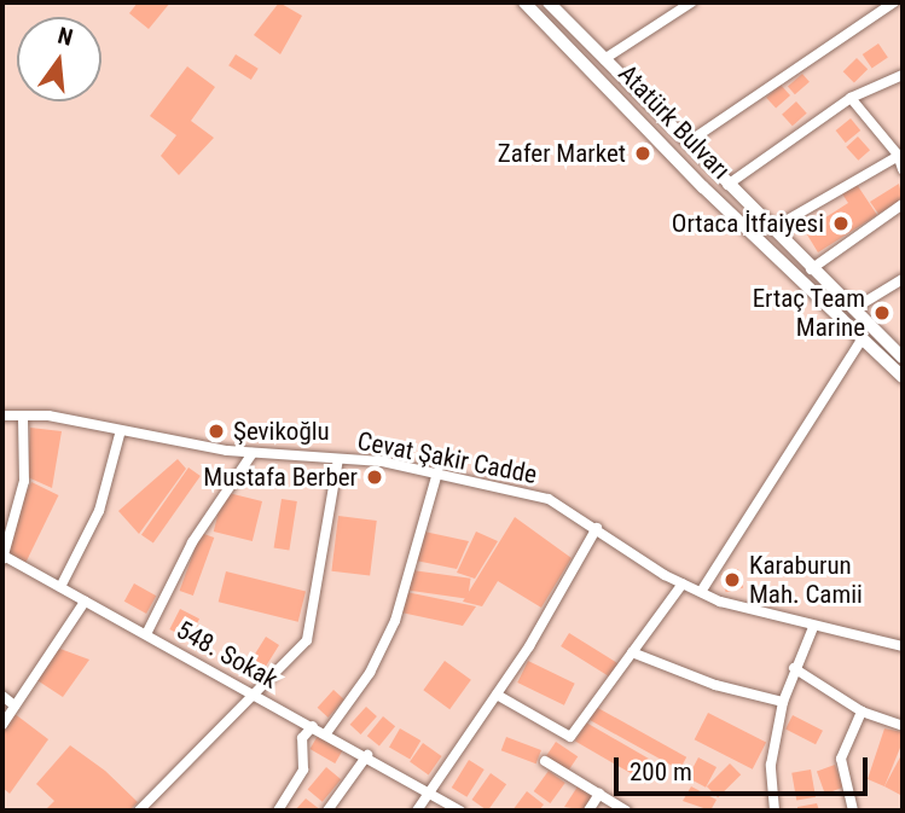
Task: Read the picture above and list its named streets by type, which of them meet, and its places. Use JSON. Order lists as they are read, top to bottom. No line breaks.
{"streets":{"main road":["Atatürk Bulvarı"],"street":["Cevat Şakir Cadde","548. Sokak"]},"places":["Zafer Market","Ortaca İtfaiyesi","Ertaç Team Marine","Şevikoğlu","Mustafa Berber","Karaburun Mah. Camii"],"scale_bar":"200 m","north":"top"}
